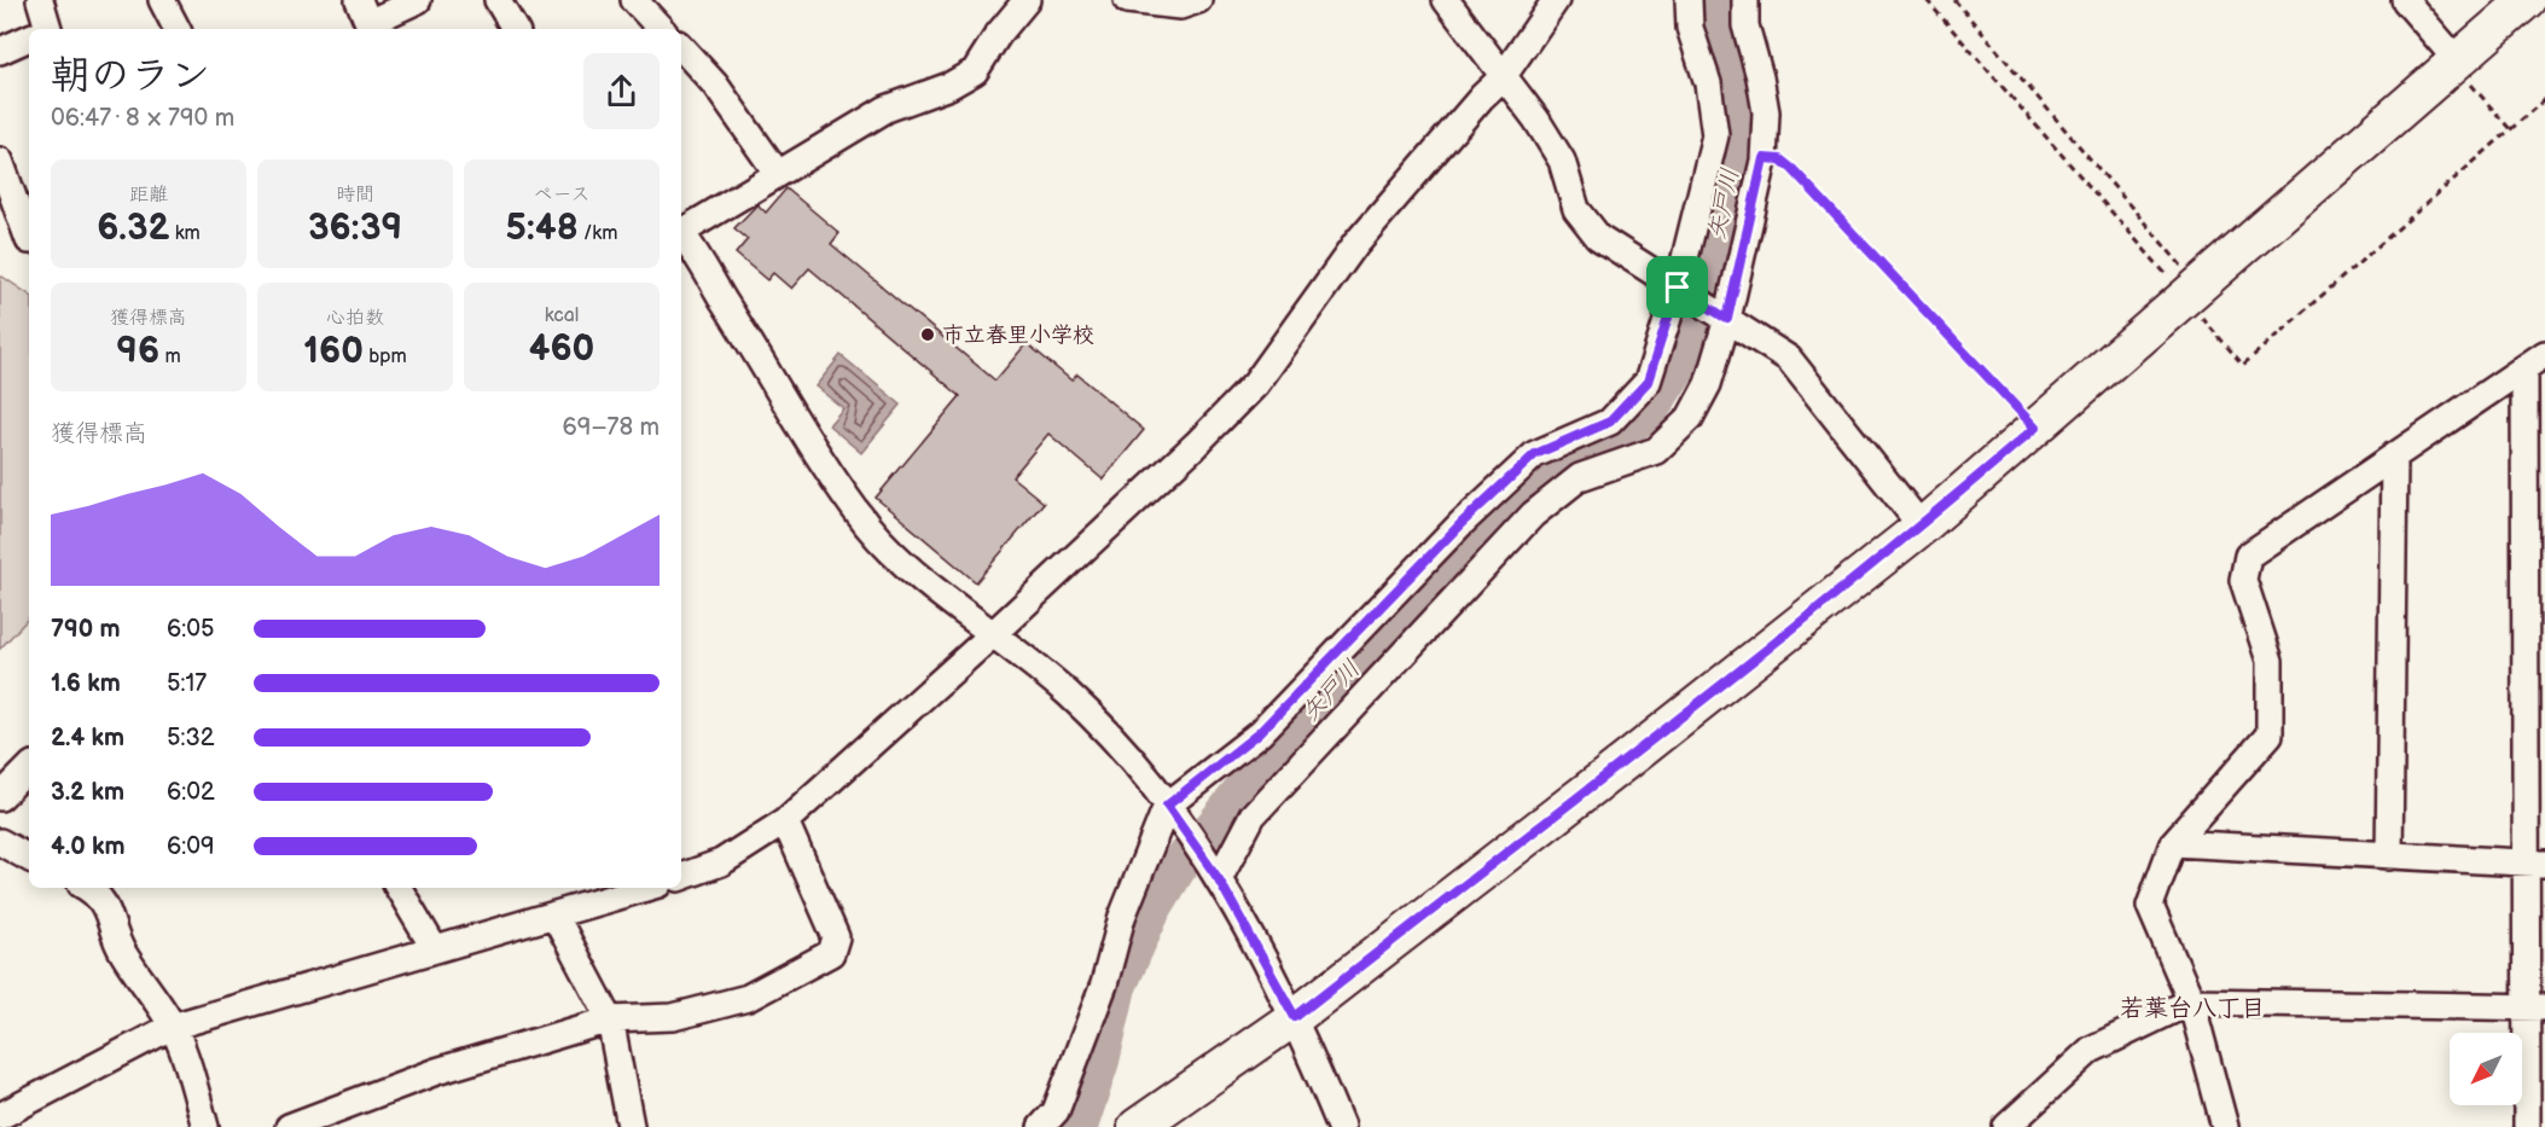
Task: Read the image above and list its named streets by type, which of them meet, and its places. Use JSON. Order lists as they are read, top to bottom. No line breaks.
{"districts":["若葉台八丁目"],"water":["矢戸川"],"places":["市立春里小学校"],"north":"bottom left","page":{"heading":["朝のラン","06:47 · 8 × 790 m"],"stats":[["距離","6.32 km"],["時間","36:39"],["ペース","5:48 /km"],["獲得標高","96 m"],["心拍数","160 bpm"],["kcal","460"]],"chart":["獲得標高","69–78 m"],"list":[{"name":"790 m","note":"6:05"},{"name":"1.6 km","note":"5:17"},{"name":"2.4 km","note":"5:32"},{"name":"3.2 km","note":"6:02"},{"name":"4.0 km","note":"6:09"}]}}
